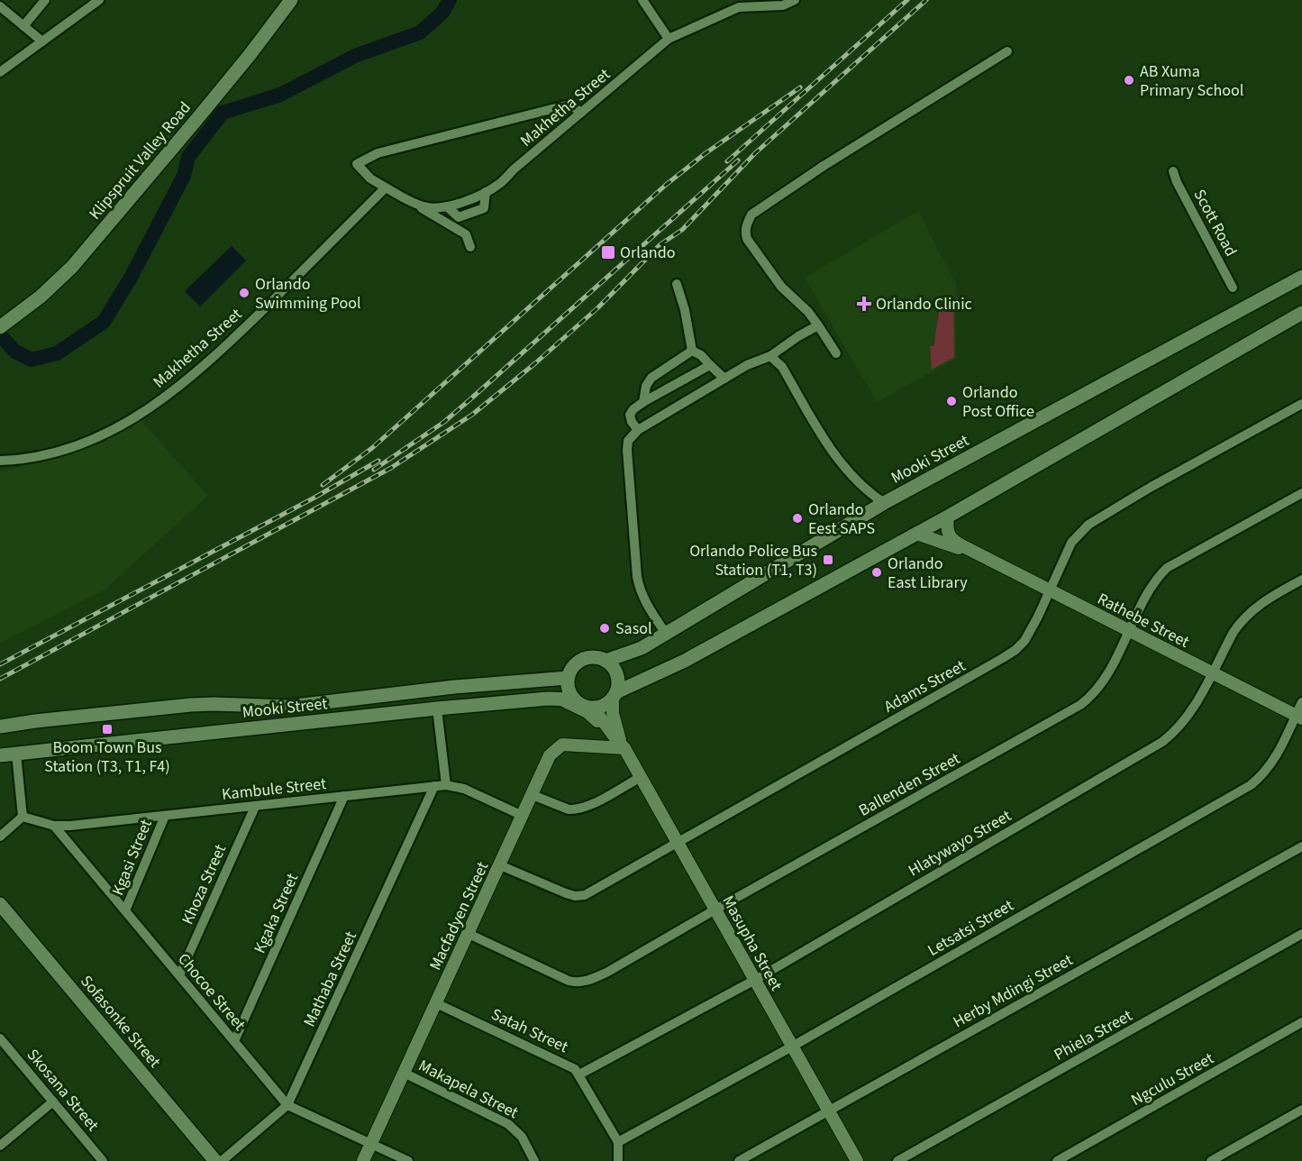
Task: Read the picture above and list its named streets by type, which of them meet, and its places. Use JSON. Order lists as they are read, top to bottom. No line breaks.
{"streets":{"main road":["Klipspruit Valley Road","Mooki Street","Sofasonke Street"],"street":["Makhetha Street","Scott Road","Rathebe Street","Adams Street","Ballenden Street","Kambule Street","Hlatywayo Street","Kgasi Street","Khoza Street","Kgaka Street","Macfadyen Street","Letsatsi Street","Masupha Street","Mathaba Street","Herby Mdingi Street","Chocoe Street","Satah Street","Phiela Street","Ngculu Street","Makapela Street","Skosana Street"]},"crossings":[["Mooki Street","Masupha Street"],["Rathebe Street","Adams Street"],["Rathebe Street","Ballenden Street"],["Rathebe Street","Hlatywayo Street"],["Rathebe Street","Letsatsi Street"],["Adams Street","Macfadyen Street"],["Adams Street","Masupha Street"],["Ballenden Street","Macfadyen Street"],["Ballenden Street","Masupha Street"],["Kambule Street","Kgasi Street"],["Kambule Street","Khoza Street"],["Kambule Street","Kgaka Street"],["Kambule Street","Macfadyen Street"],["Kambule Street","Mathaba Street"],["Kambule Street","Chocoe Street"],["Hlatywayo Street","Masupha Street"],["Hlatywayo Street","Satah Street"],["Kgasi Street","Chocoe Street"],["Khoza Street","Chocoe Street"],["Kgaka Street","Chocoe Street"],["Macfadyen Street","Masupha Street"],["Macfadyen Street","Chocoe Street"],["Macfadyen Street","Satah Street"],["Macfadyen Street","Makapela Street"],["Letsatsi Street","Masupha Street"],["Letsatsi Street","Satah Street"],["Masupha Street","Herby Mdingi Street"],["Mathaba Street","Chocoe Street"]],"places":{"other":["AB Xuma Primary School","Orlando Swimming Pool","Orlando Post Office","Orlando Eest SAPS","Orlando East Library","Sasol"],"transit":["Orlando","Orlando Police Bus Station (T1, T3)","Boom Town Bus Station (T3, T1, F4)"],"health":["Orlando Clinic"]}}
